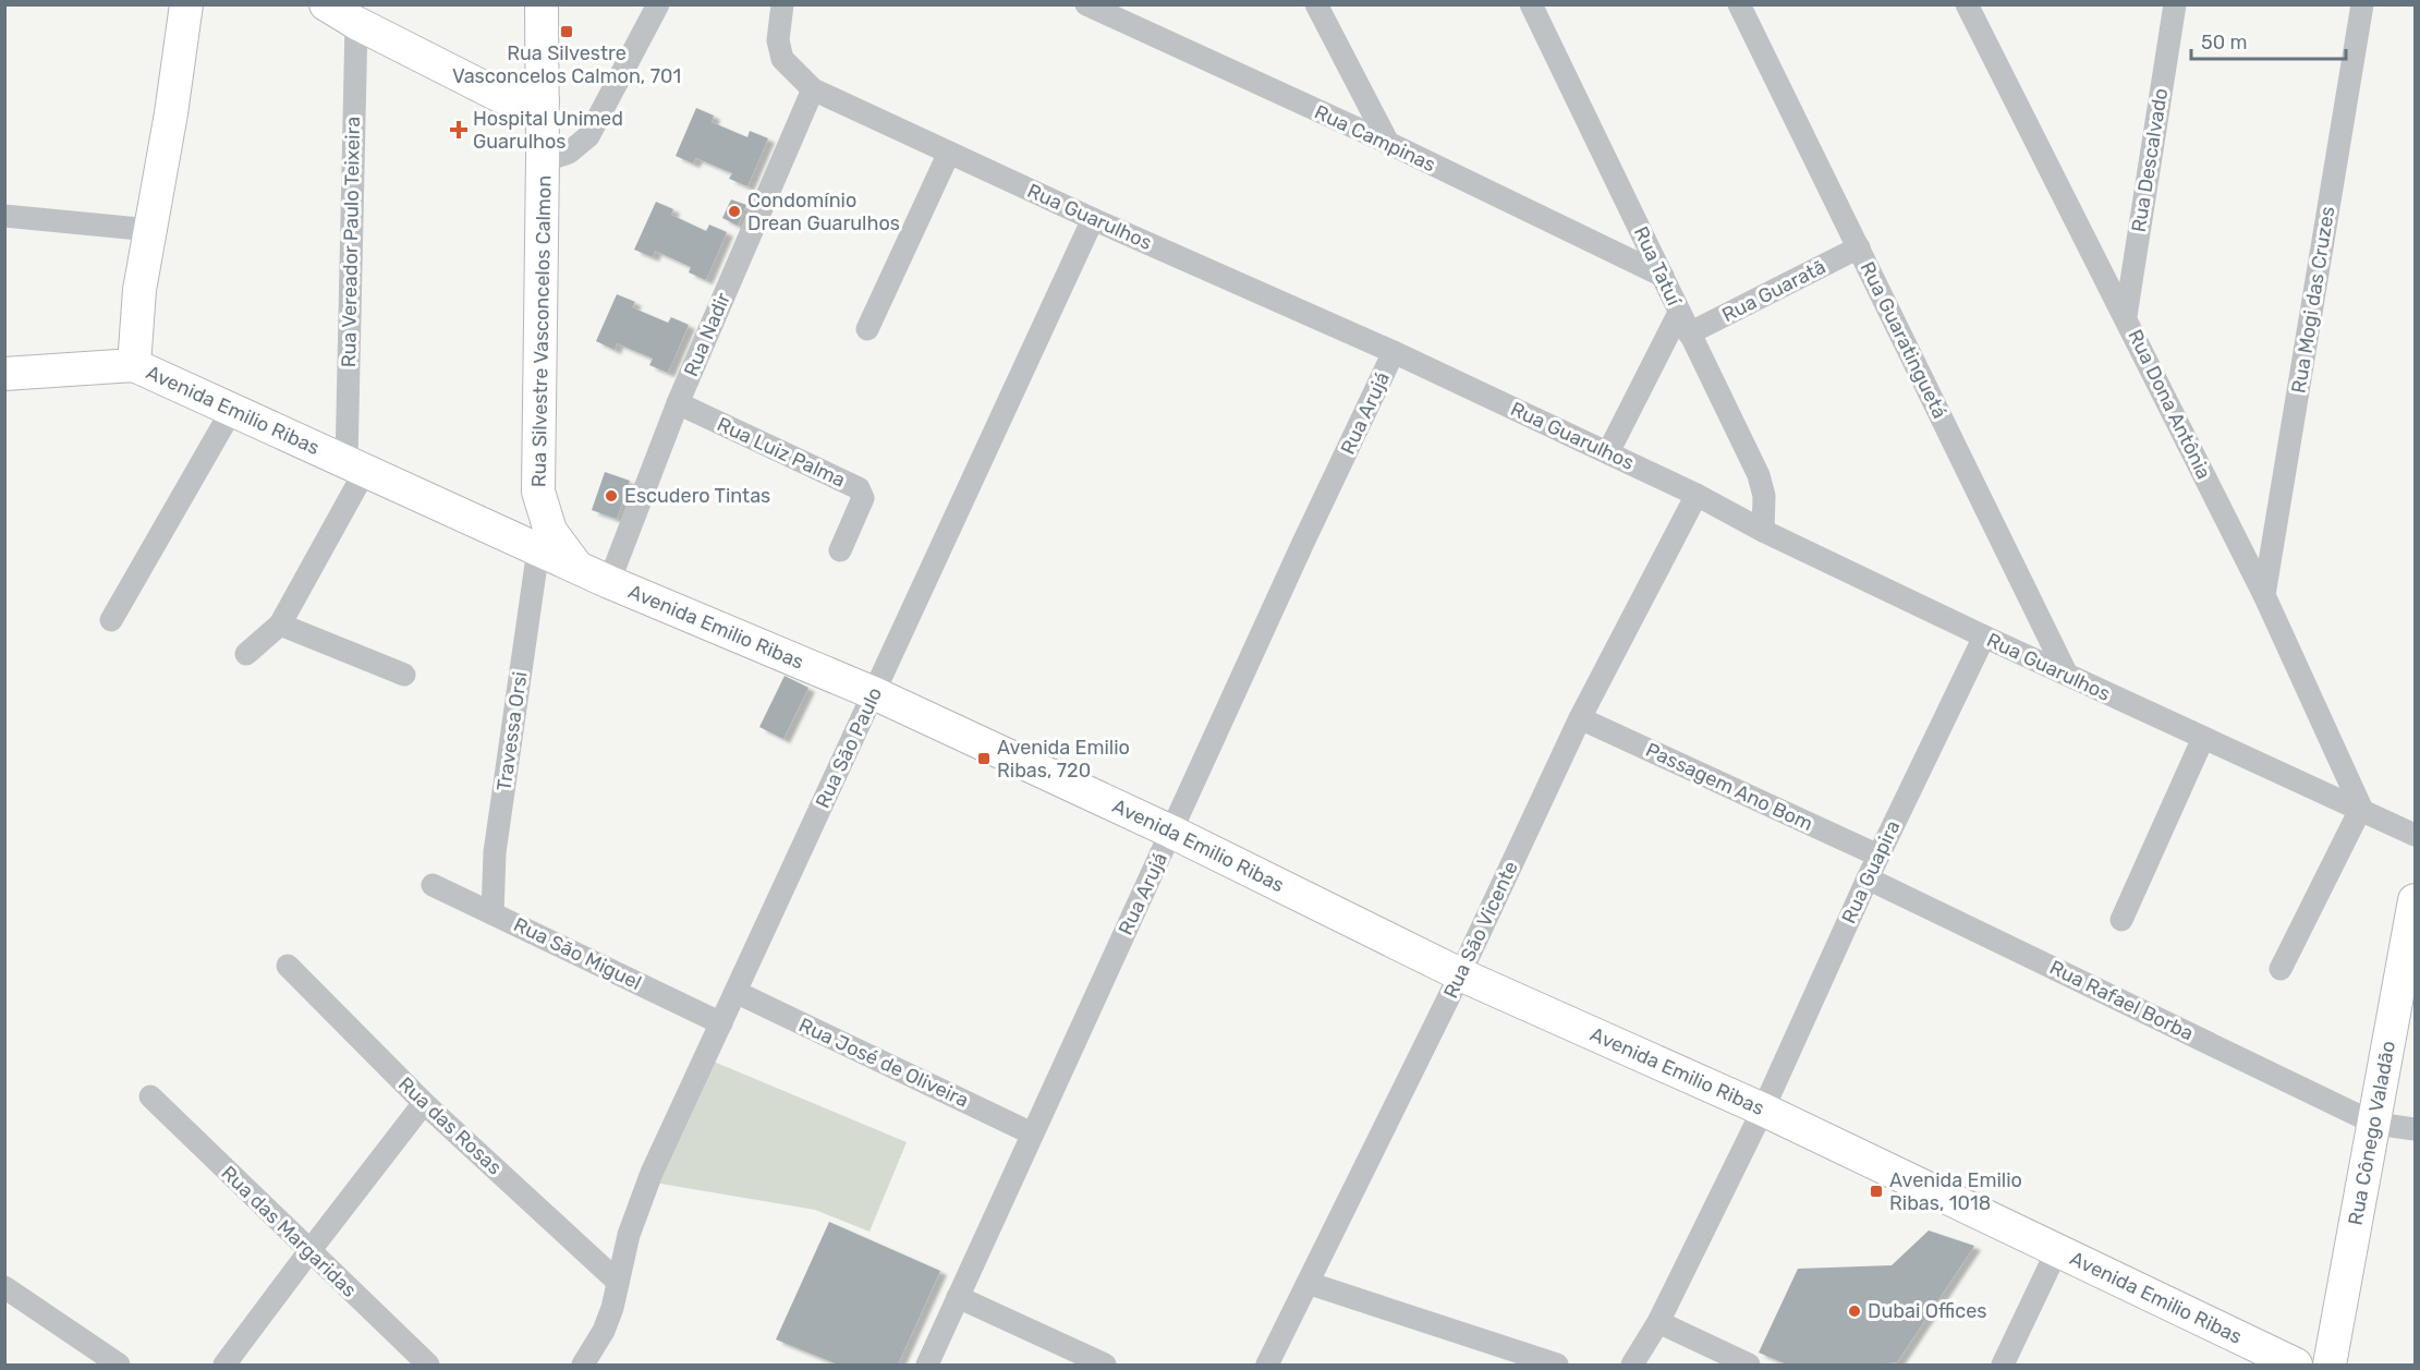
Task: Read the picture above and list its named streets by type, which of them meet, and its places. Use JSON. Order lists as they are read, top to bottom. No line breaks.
{"streets":{"main road":["Rua Silvestre Vasconcelos Calmon","Avenida Emilio Ribas","Rua Cônego Valadão"],"street":["Rua Campinas","Rua Descalvado","Rua Guarulhos","Rua Vereador Paulo Teixeira","Rua Tatuí","Rua Guaratã","Rua Mogi das Cruzes","Rua Nadir","Rua Guaratinguetá","Rua Dona Antônia","Rua Arujá","Rua Luiz Palma","Travessa Orsi","Rua São Paulo","Passagem Ano Bom","Rua Guapira","Rua São Vicente","Rua São Miguel","Rua Rafael Borba","Rua José de Oliveira","Rua das Rosas","Rua das Margaridas"]},"crossings":[["Rua Campinas","Rua Tatuí"],["Rua Descalvado","Rua Dona Antônia"],["Rua Guarulhos","Rua Tatuí"],["Rua Guarulhos","Rua Nadir"],["Rua Guarulhos","Rua Guaratinguetá"],["Rua Guarulhos","Rua Dona Antônia"],["Rua Guarulhos","Rua Arujá"],["Rua Guarulhos","Rua São Paulo"],["Rua Guarulhos","Rua Guapira"],["Rua Guarulhos","Rua São Vicente"],["Rua Vereador Paulo Teixeira","Avenida Emilio Ribas"],["Rua Tatuí","Rua Guaratã"],["Rua Guaratã","Rua Guaratinguetá"],["Rua Mogi das Cruzes","Rua Dona Antônia"],["Rua Silvestre Vasconcelos Calmon","Avenida Emilio Ribas"],["Rua Nadir","Avenida Emilio Ribas"],["Rua Nadir","Rua Luiz Palma"],["Avenida Emilio Ribas","Rua Arujá"],["Avenida Emilio Ribas","Travessa Orsi"],["Avenida Emilio Ribas","Rua São Paulo"],["Avenida Emilio Ribas","Rua Guapira"],["Avenida Emilio Ribas","Rua São Vicente"],["Rua Arujá","Rua José de Oliveira"],["Travessa Orsi","Rua São Miguel"],["Rua São Paulo","Rua São Miguel"],["Rua São Paulo","Rua José de Oliveira"],["Rua São Paulo","Rua das Rosas"],["Passagem Ano Bom","Rua Guapira"],["Passagem Ano Bom","Rua São Vicente"],["Rua Guapira","Rua Rafael Borba"],["Rua Rafael Borba","Rua Cônego Valadão"]],"places":{"transit":["Rua Silvestre Vasconcelos Calmon, 701","Avenida Emilio Ribas, 720","Avenida Emilio Ribas, 1018"],"health":["Hospital Unimed Guarulhos"],"other":["Condomínio Drean Guarulhos","Escudero Tintas","Dubai Offices"]},"scale_bar":"50 m"}
